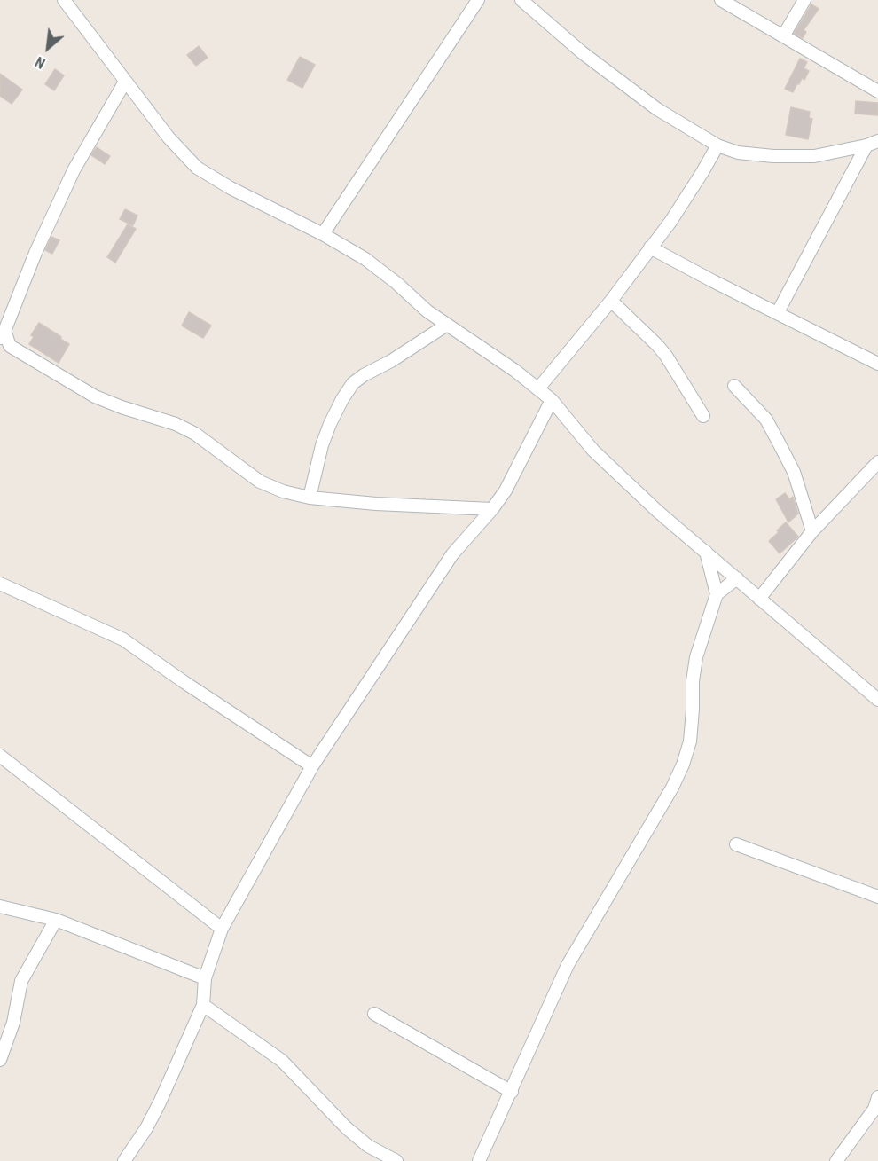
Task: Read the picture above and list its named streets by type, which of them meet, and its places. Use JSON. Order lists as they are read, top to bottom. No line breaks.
{"north":"bottom left"}
